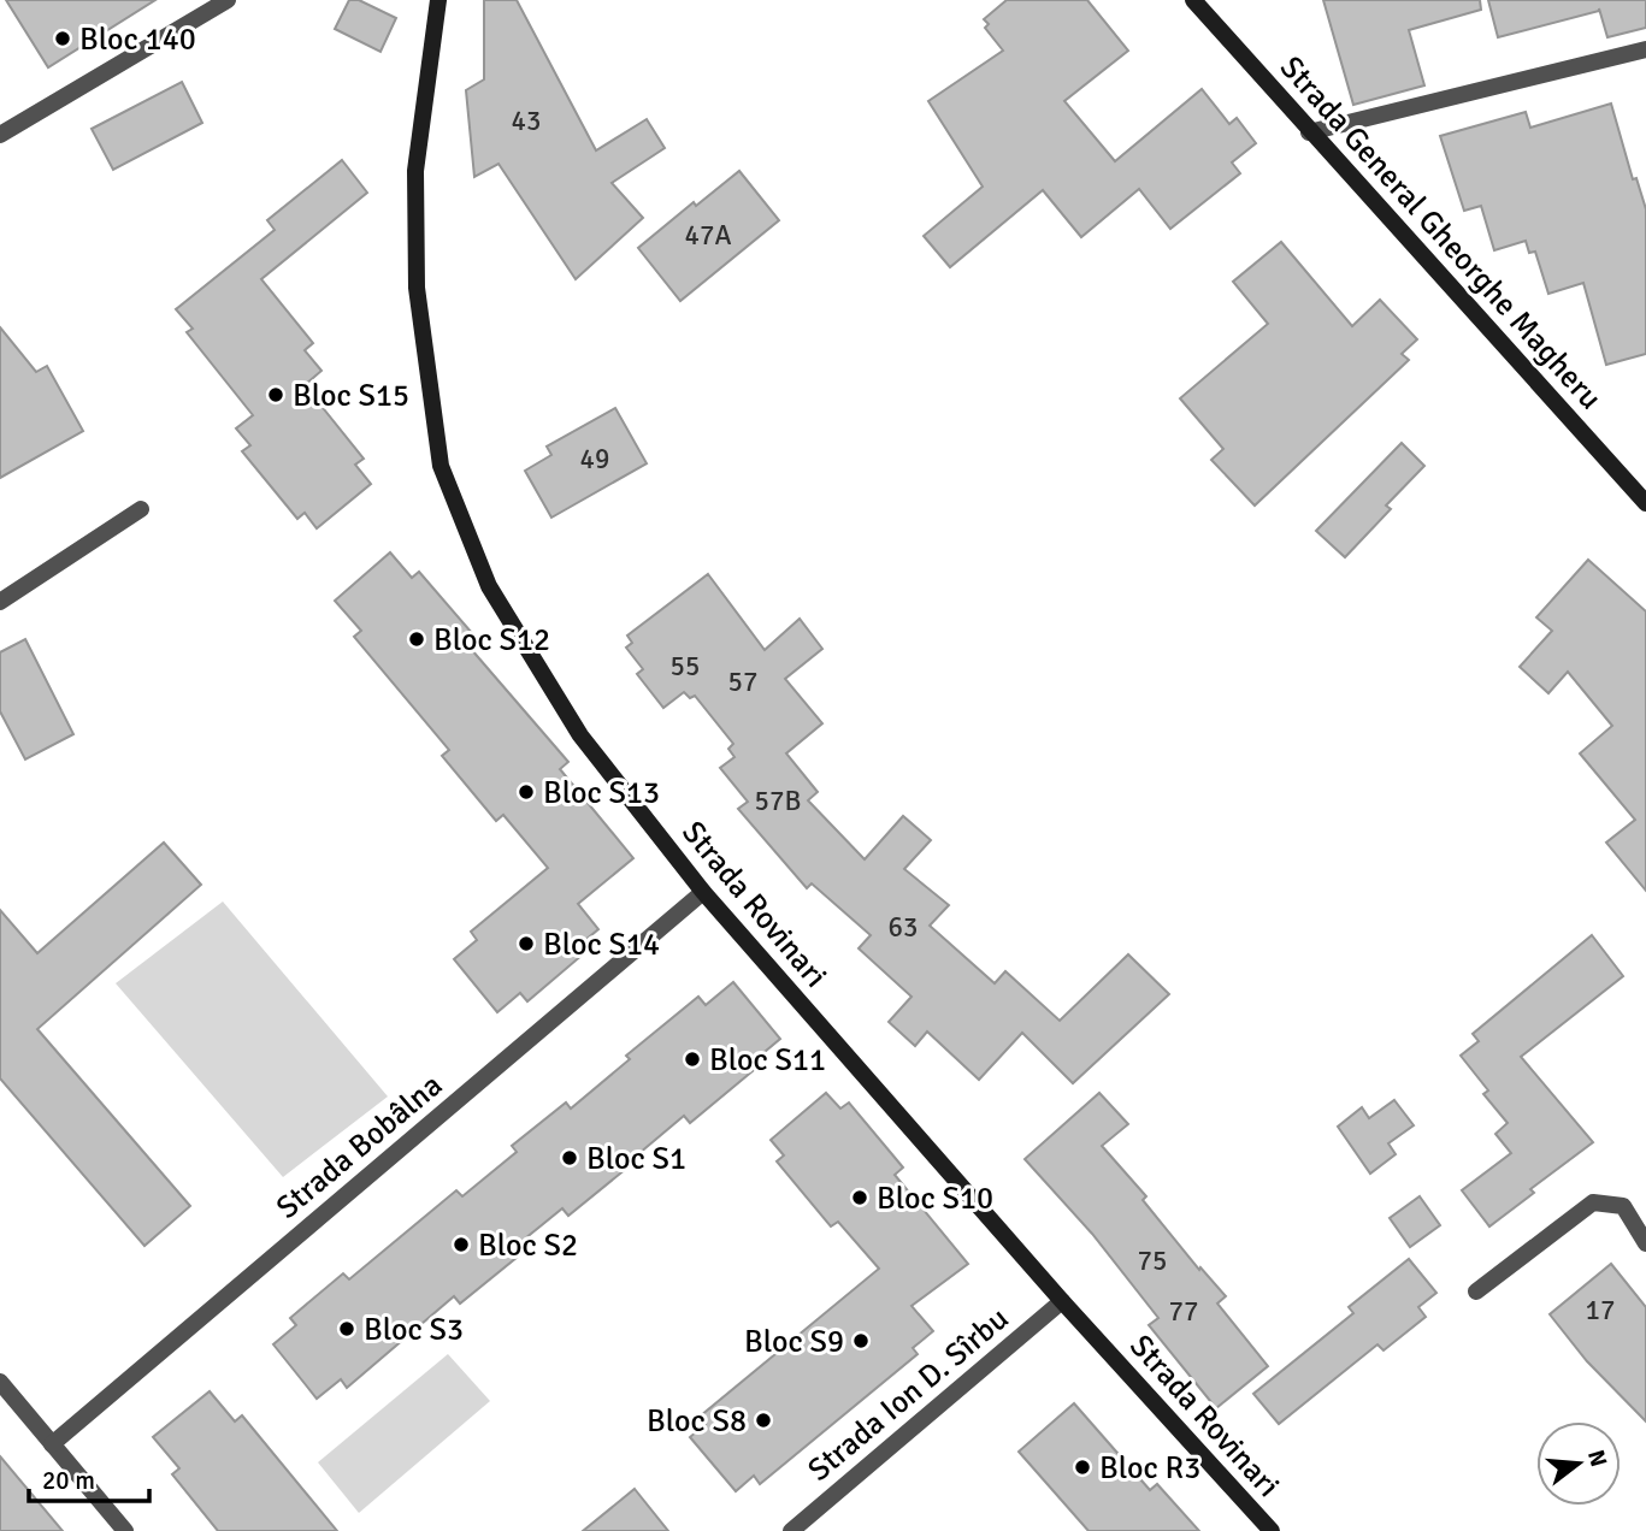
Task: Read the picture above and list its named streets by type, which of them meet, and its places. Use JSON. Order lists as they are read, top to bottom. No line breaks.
{"streets":{"street":["Strada General Gheorghe Magheru","Strada Rovinari","Strada Bobâlna","Strada Ion D. Sîrbu"]},"crossings":[["Strada Rovinari","Strada Bobâlna"],["Strada Rovinari","Strada Ion D. Sîrbu"]],"places":["Bloc 140","Bloc S15","Bloc S12","Bloc S13","Bloc S14","Bloc S11","Bloc S1","Bloc S10","Bloc S2","Bloc S3","Bloc S9","Bloc S8","Bloc R3"],"house_numbers":["43","47A","49","55","57","57B","63","75","17","77"],"scale_bar":"20 m","north":"right"}
